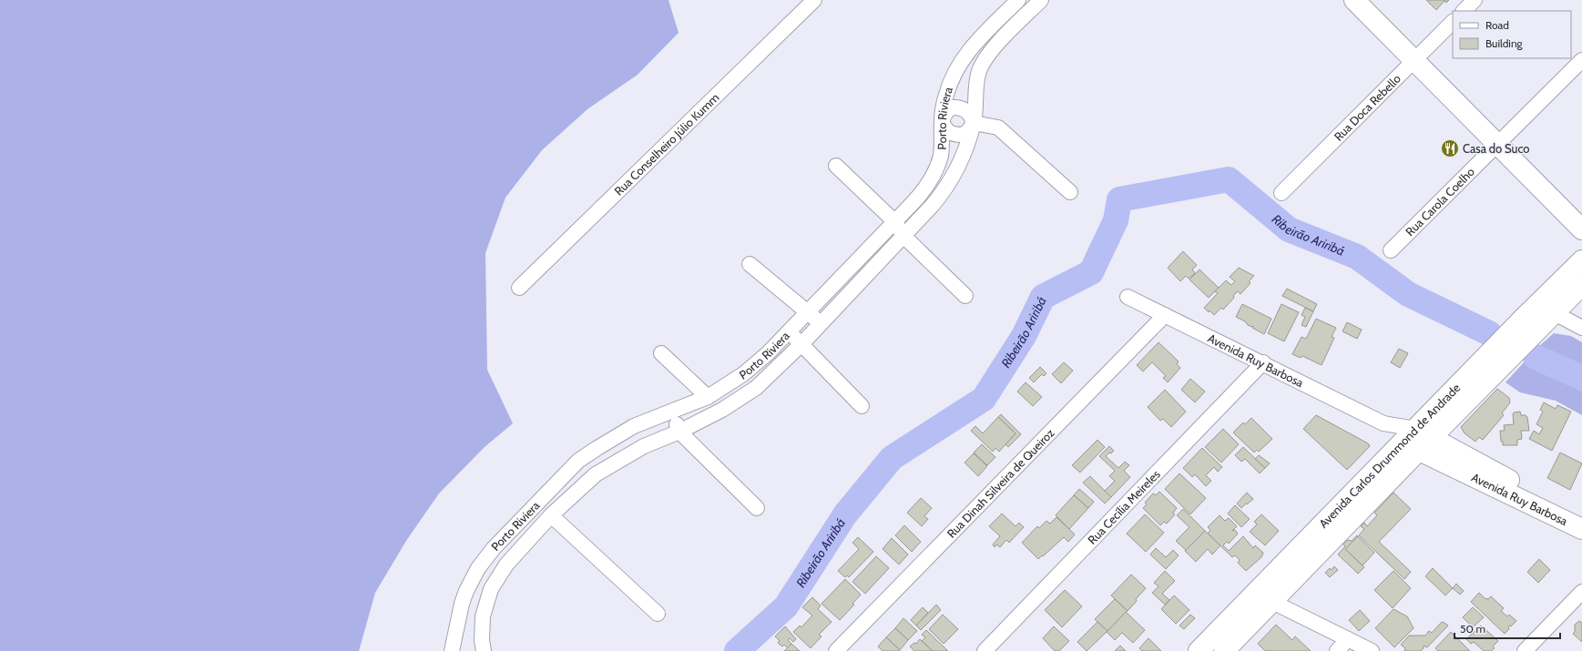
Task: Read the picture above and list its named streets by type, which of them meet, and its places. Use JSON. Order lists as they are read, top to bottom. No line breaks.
{"streets":{"main road":["Avenida Ruy Barbosa","Avenida Carlos Drummond de Andrade"],"street":["Rua Doca Rebello","Porto Riviera","Rua Conselheiro Júlio Kumm","Rua Carola Coelho","Rua Dinah Silveira de Queiroz","Rua Cecília Meireles"]},"crossings":[["Avenida Ruy Barbosa","Avenida Carlos Drummond de Andrade"],["Avenida Ruy Barbosa","Rua Dinah Silveira de Queiroz"],["Avenida Ruy Barbosa","Rua Cecília Meireles"]],"water":["Ribeirão Ariribá"],"places":{"restaurant":["Casa do Suco"]},"legend":["Road","Building"],"scale_bar":"50 m"}
